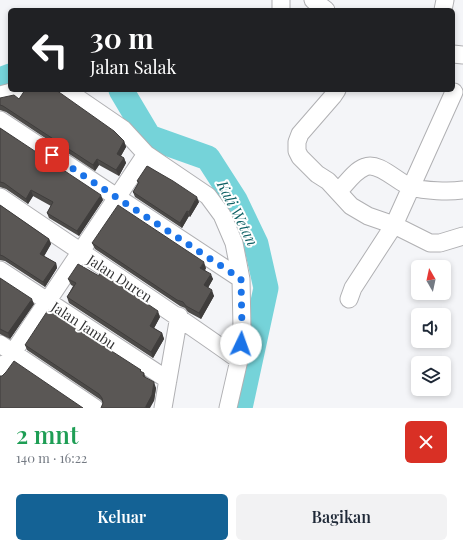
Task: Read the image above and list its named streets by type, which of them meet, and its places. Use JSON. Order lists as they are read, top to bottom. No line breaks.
{"streets":{"street":["Jalan Duren","Jalan Jambu"]},"water":["Kali Wetan"],"north":"top","page":{"turn":["30 m","Jalan Salak"],"heading":["2 mnt","140 m · 16:22"],"buttons":["Keluar","Bagikan"]}}
